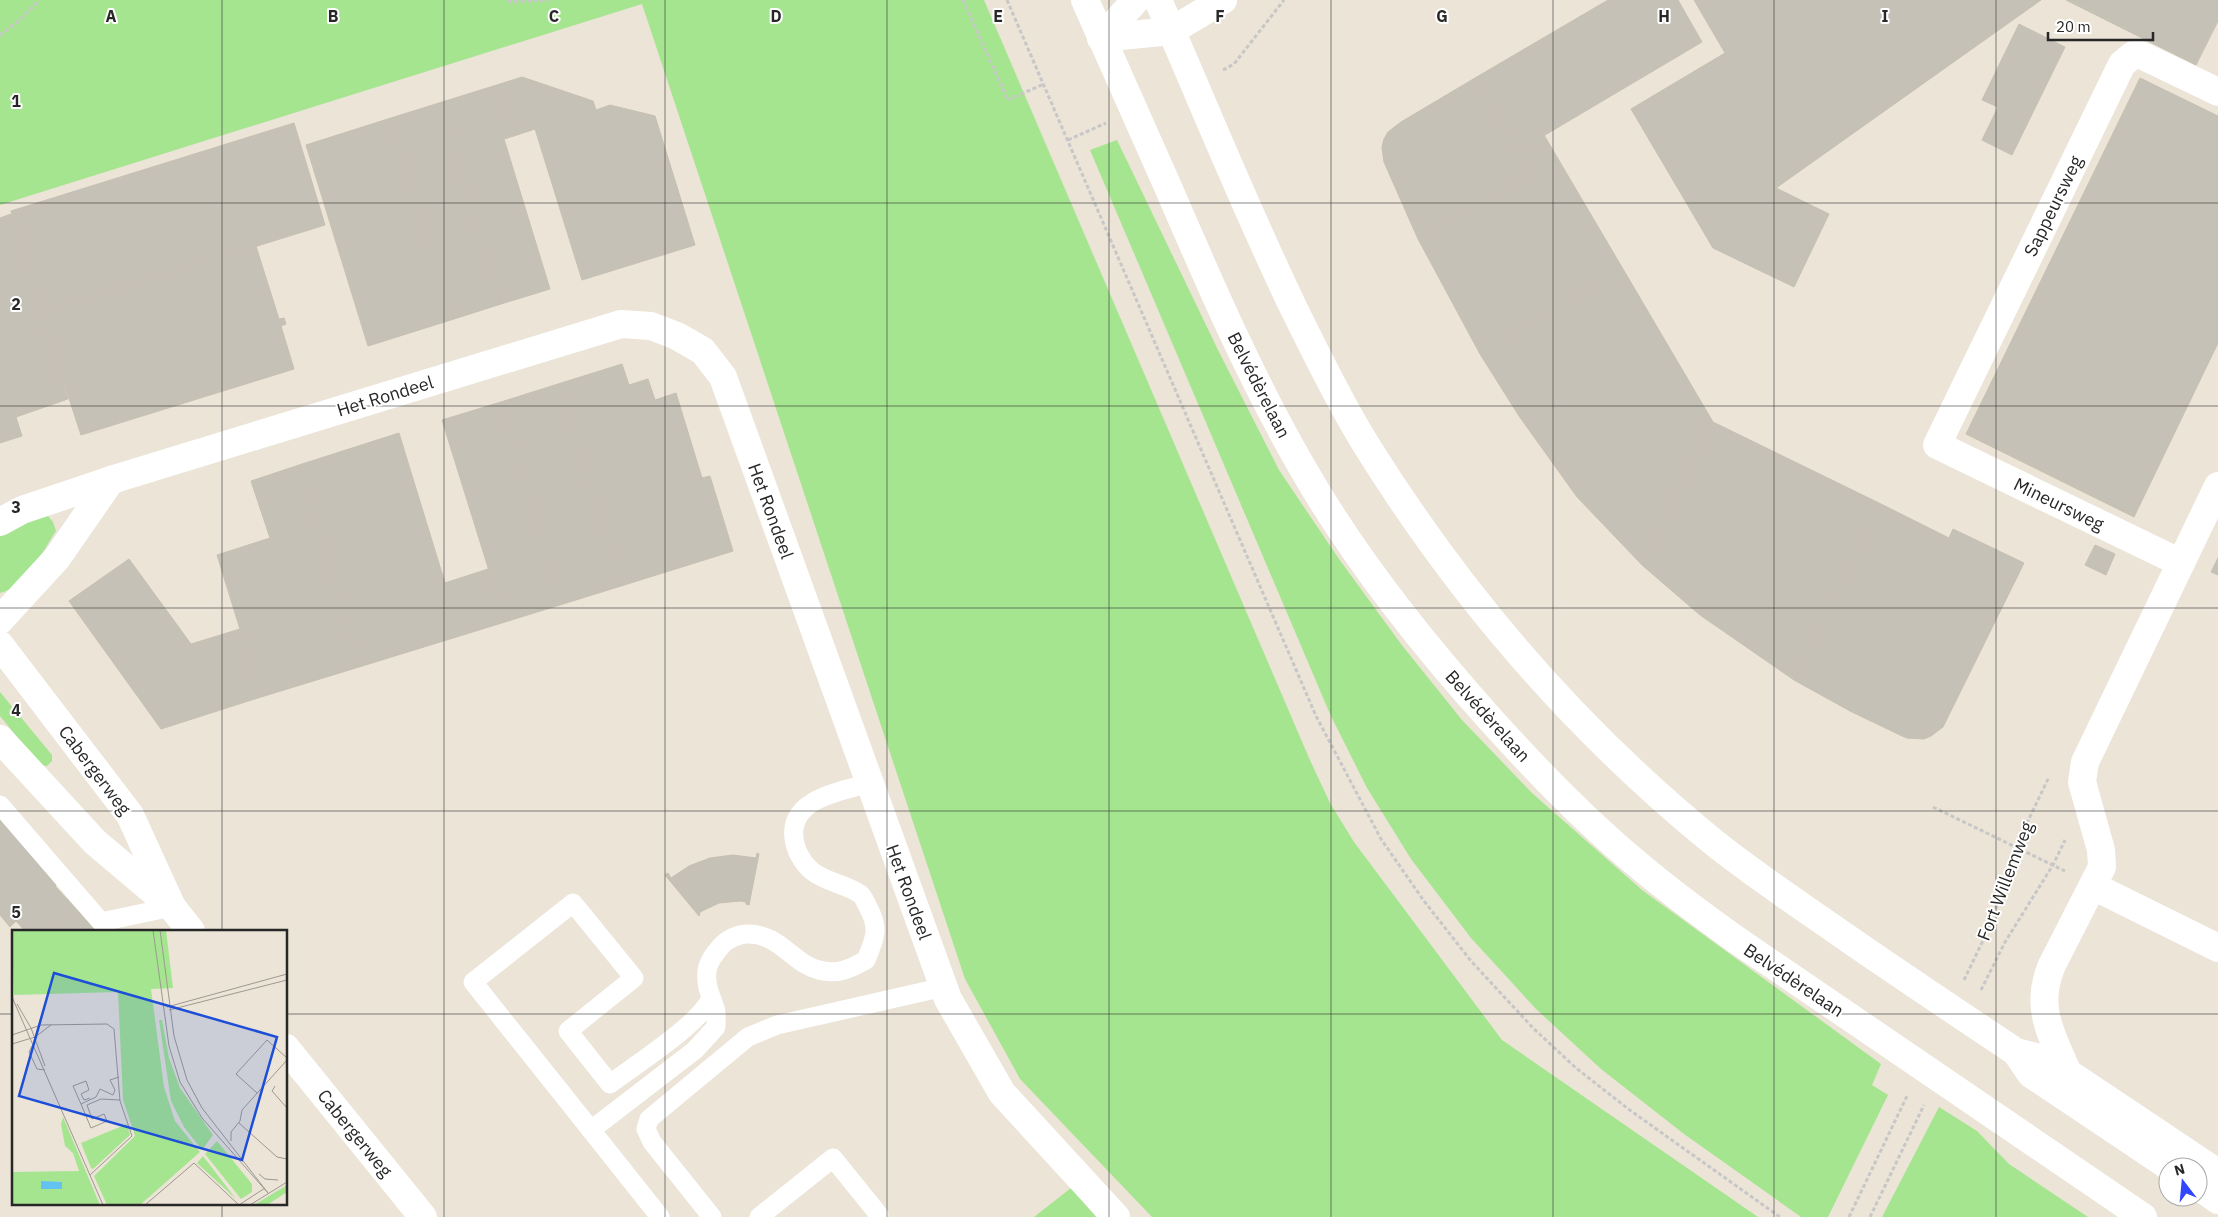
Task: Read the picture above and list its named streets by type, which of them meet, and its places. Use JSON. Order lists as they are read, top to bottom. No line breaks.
{"streets":{"street":["Sappeursweg","Belvédèrelaan","Het Rondeel","Mineursweg","Cabergerweg"],"path":["Fort Willemweg"]},"crossings":[["Sappeursweg","Mineursweg"]],"scale_bar":"20 m","north":"top","grid":{"columns":["A","B","C","D","E","F","G","H","I"],"rows":["1","2","3","4","5"]}}
